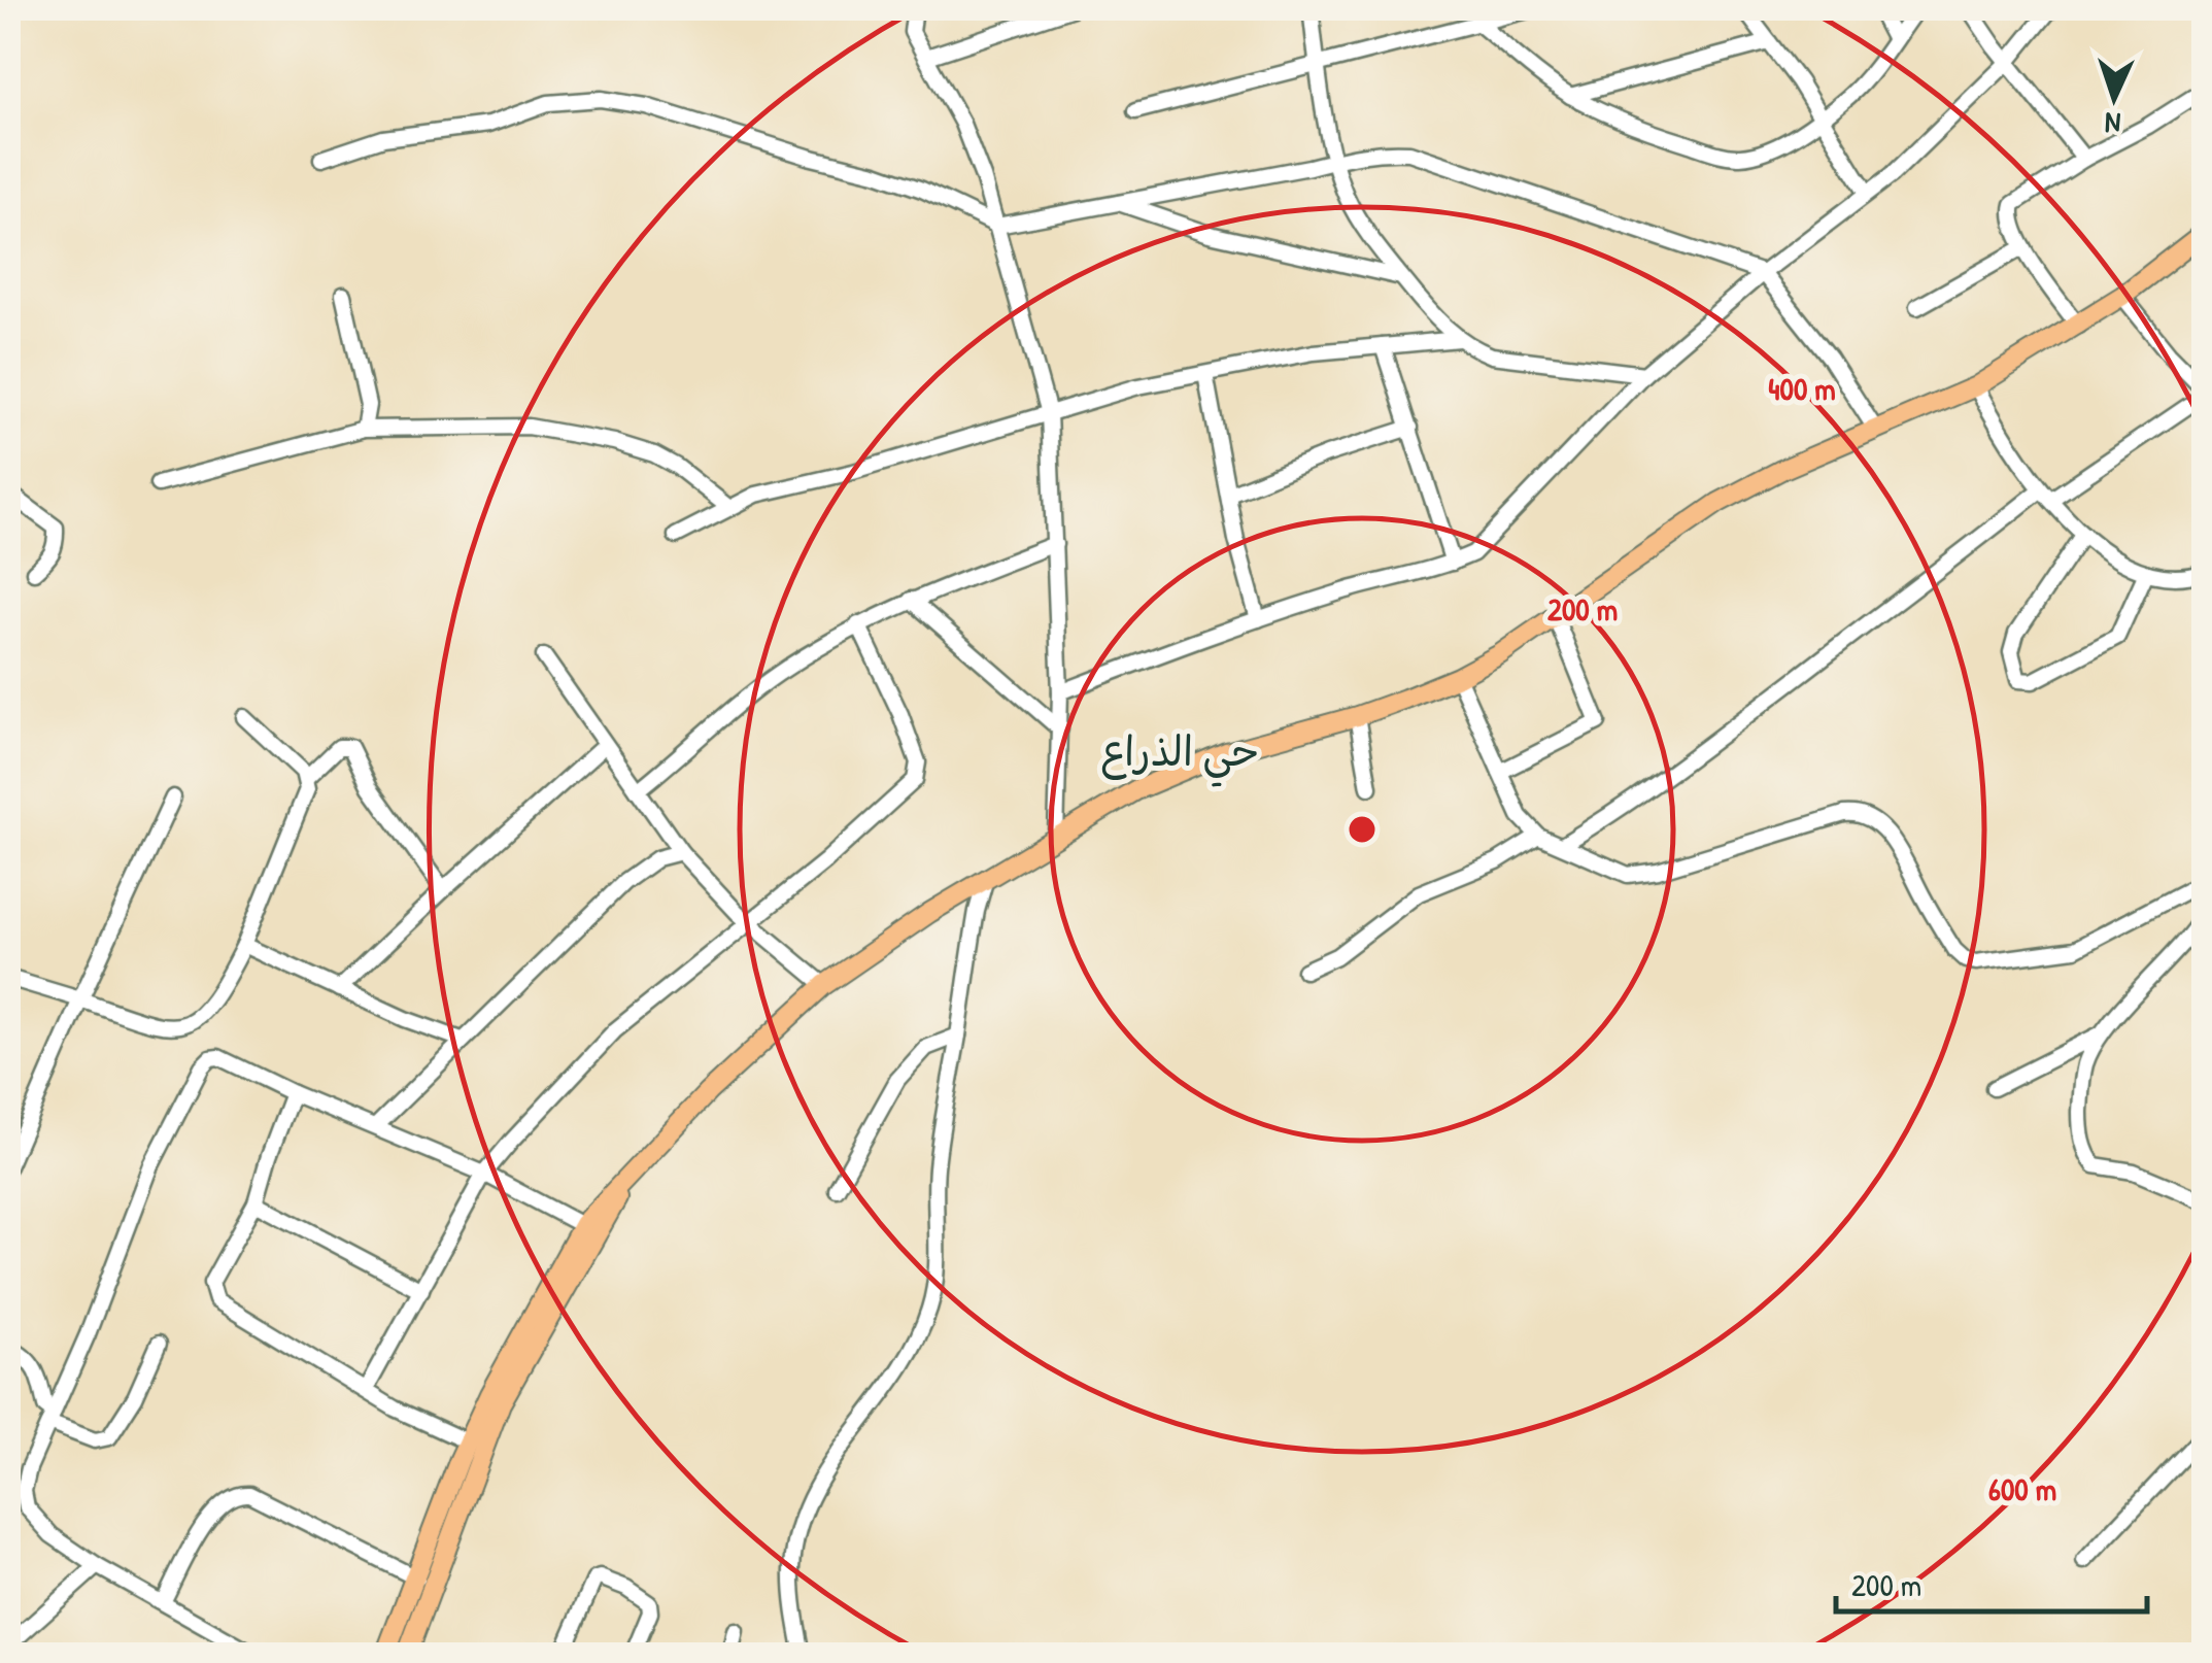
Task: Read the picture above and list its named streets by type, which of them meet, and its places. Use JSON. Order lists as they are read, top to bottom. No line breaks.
{"districts":["حي الذراع"],"scale_bar":"200 m","north":"bottom","rings":["400 m","200 m","600 m"]}
